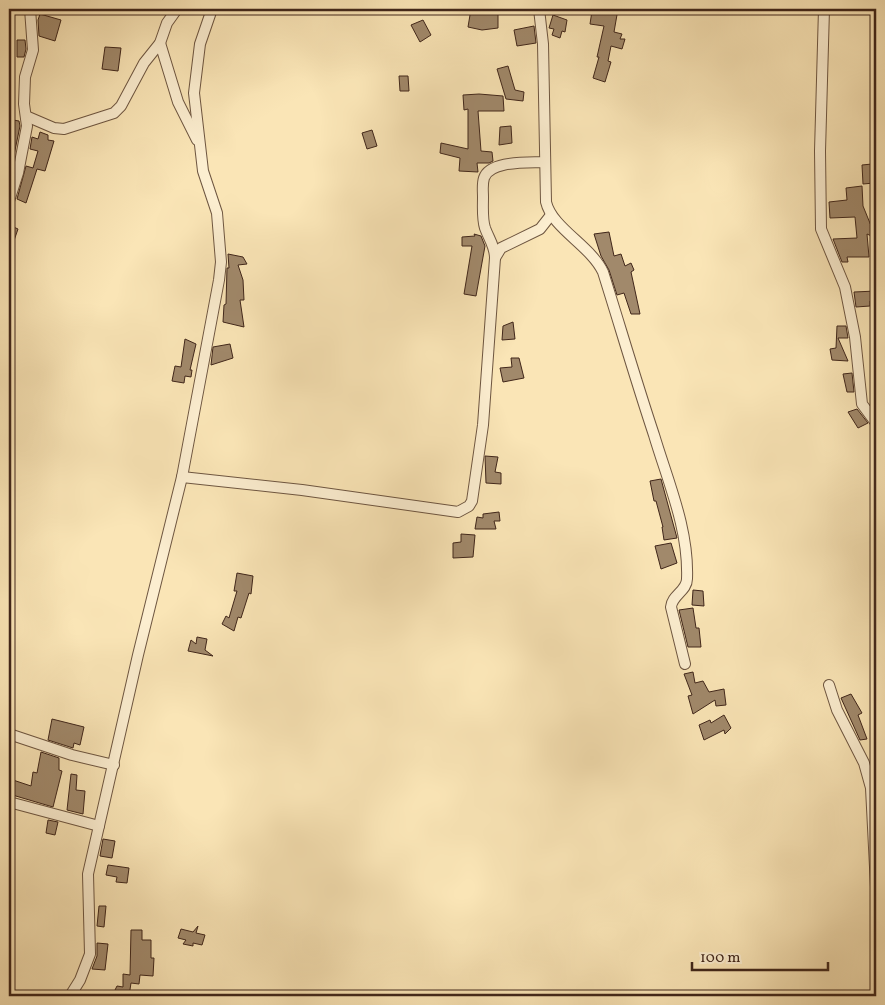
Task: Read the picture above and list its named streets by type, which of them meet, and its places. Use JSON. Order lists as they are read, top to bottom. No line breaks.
{"scale_bar":"100 m"}
